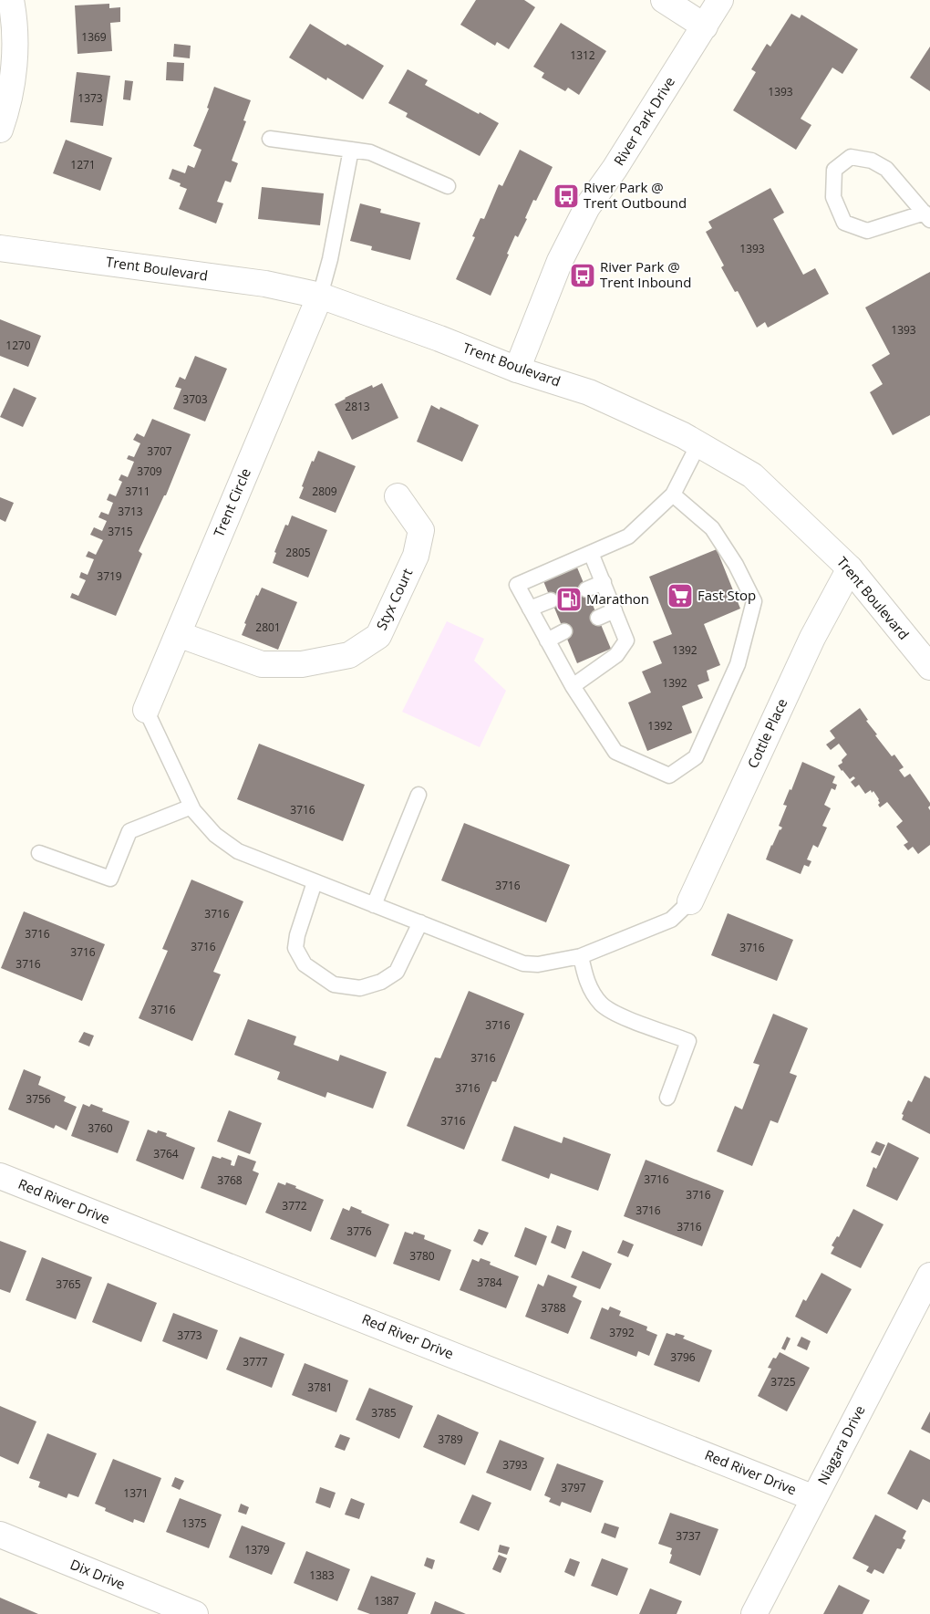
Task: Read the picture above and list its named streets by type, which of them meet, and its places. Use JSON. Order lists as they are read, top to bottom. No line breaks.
{"streets":{"street":["River Park Drive","Trent Boulevard","Trent Circle","Styx Court","Cottle Place","Red River Drive","Niagara Drive","Dix Drive"]},"crossings":[["River Park Drive","Trent Boulevard"],["Trent Boulevard","Trent Circle"],["Trent Boulevard","Cottle Place"],["Trent Circle","Styx Court"],["Red River Drive","Niagara Drive"]],"places":{"bus stop":["River Park @ Trent Outbound","River Park @ Trent Inbound"],"supermarket":["Fast Stop"],"fuel station":["Marathon"]},"house_numbers":["1369","1312","1393","1373","1271","1393","1393","1270","3703","2813","3707","3709","3711","2809","3713","3715","2805","3719","2801","1392","1392","1392","3716","3716","3716","3716","3716","3716","3716","3716","3716","3716","3716","3716","3756","3716","3760","3764","3716","3768","3716","3772","3716","3716","3776","3780","3784","3765","3788","3792","3773","3796","3777","3725","3781","3785","3789","3793","3797","1371","1375","3737","1379","1383","1387"]}
